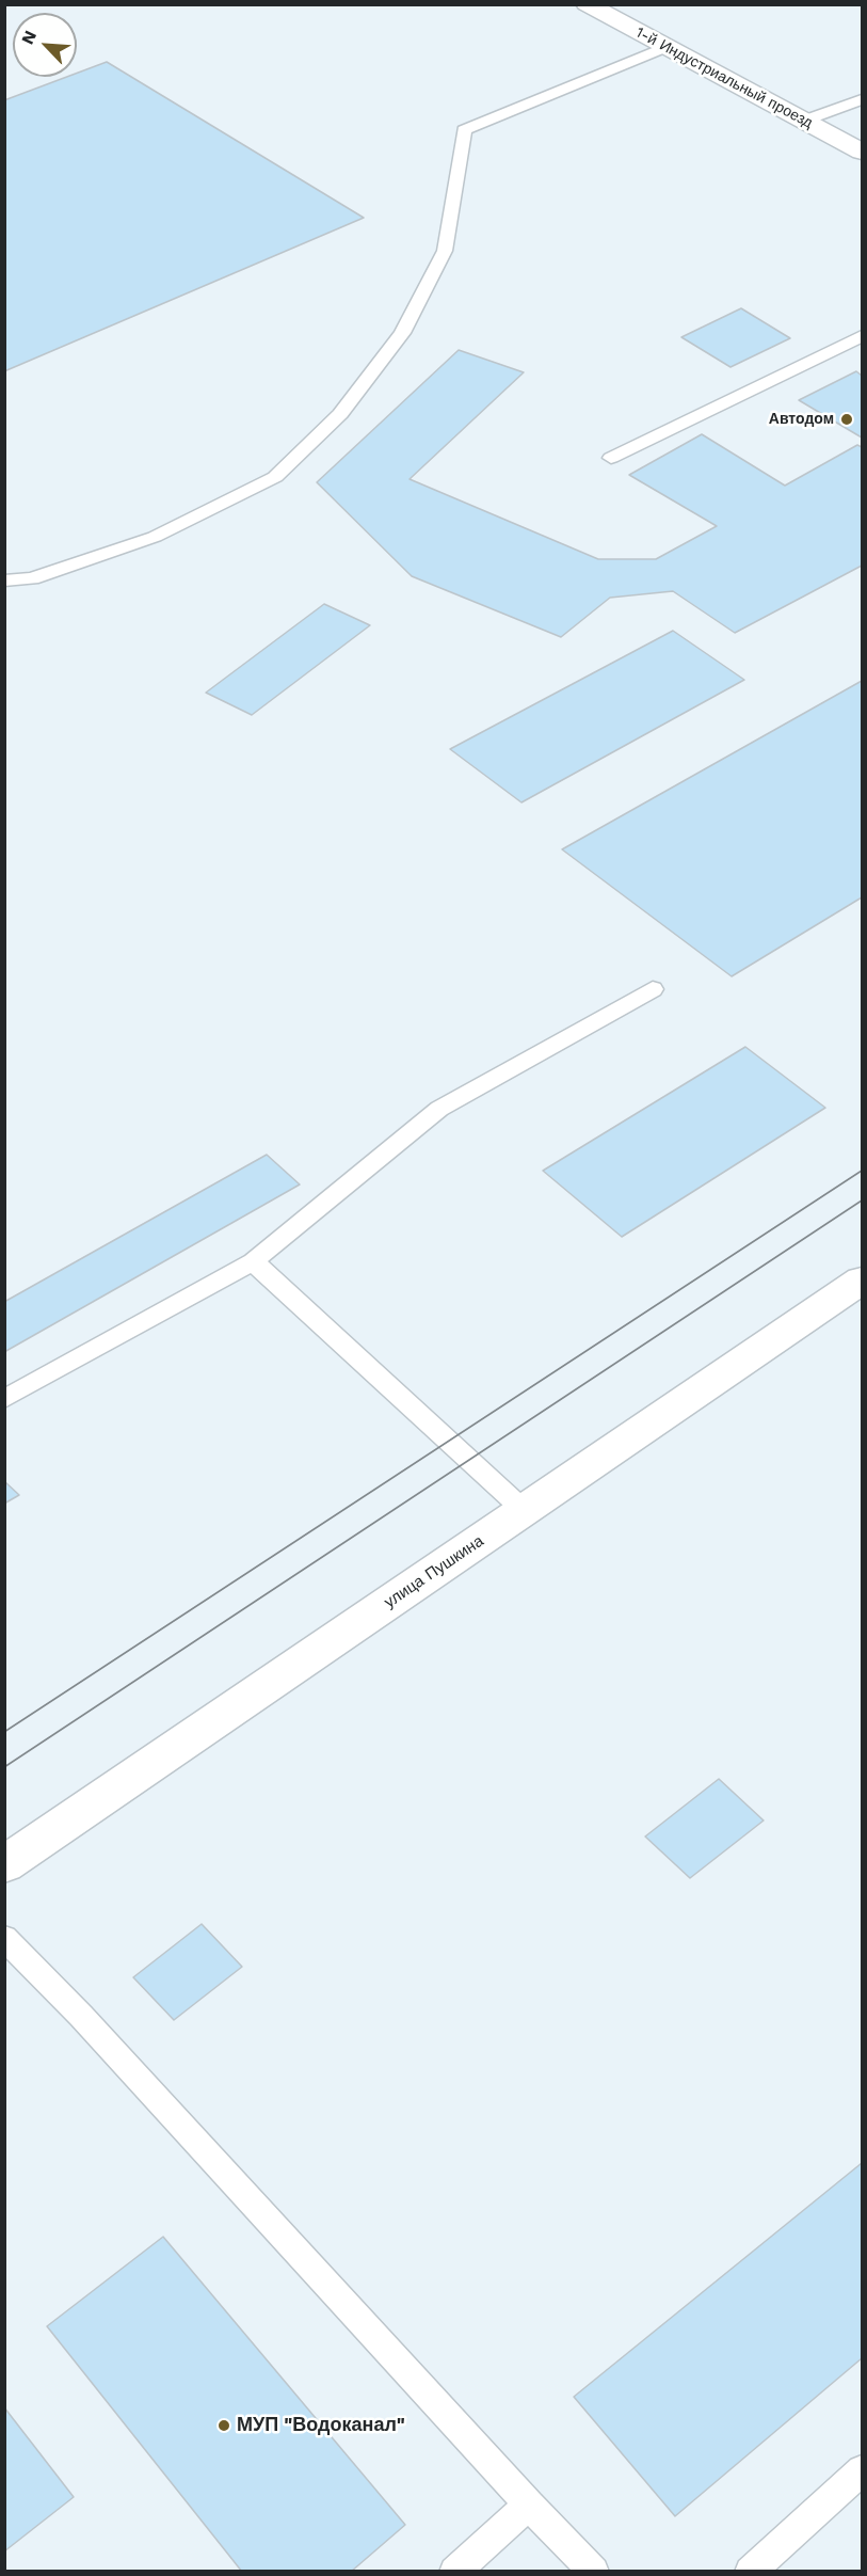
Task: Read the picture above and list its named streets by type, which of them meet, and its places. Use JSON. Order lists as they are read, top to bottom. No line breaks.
{"streets":{"street":["1-й Индустриальный проезд","улица Пушкина"]},"places":["Автодом","МУП \"Водоканал\""],"north":"top left"}
